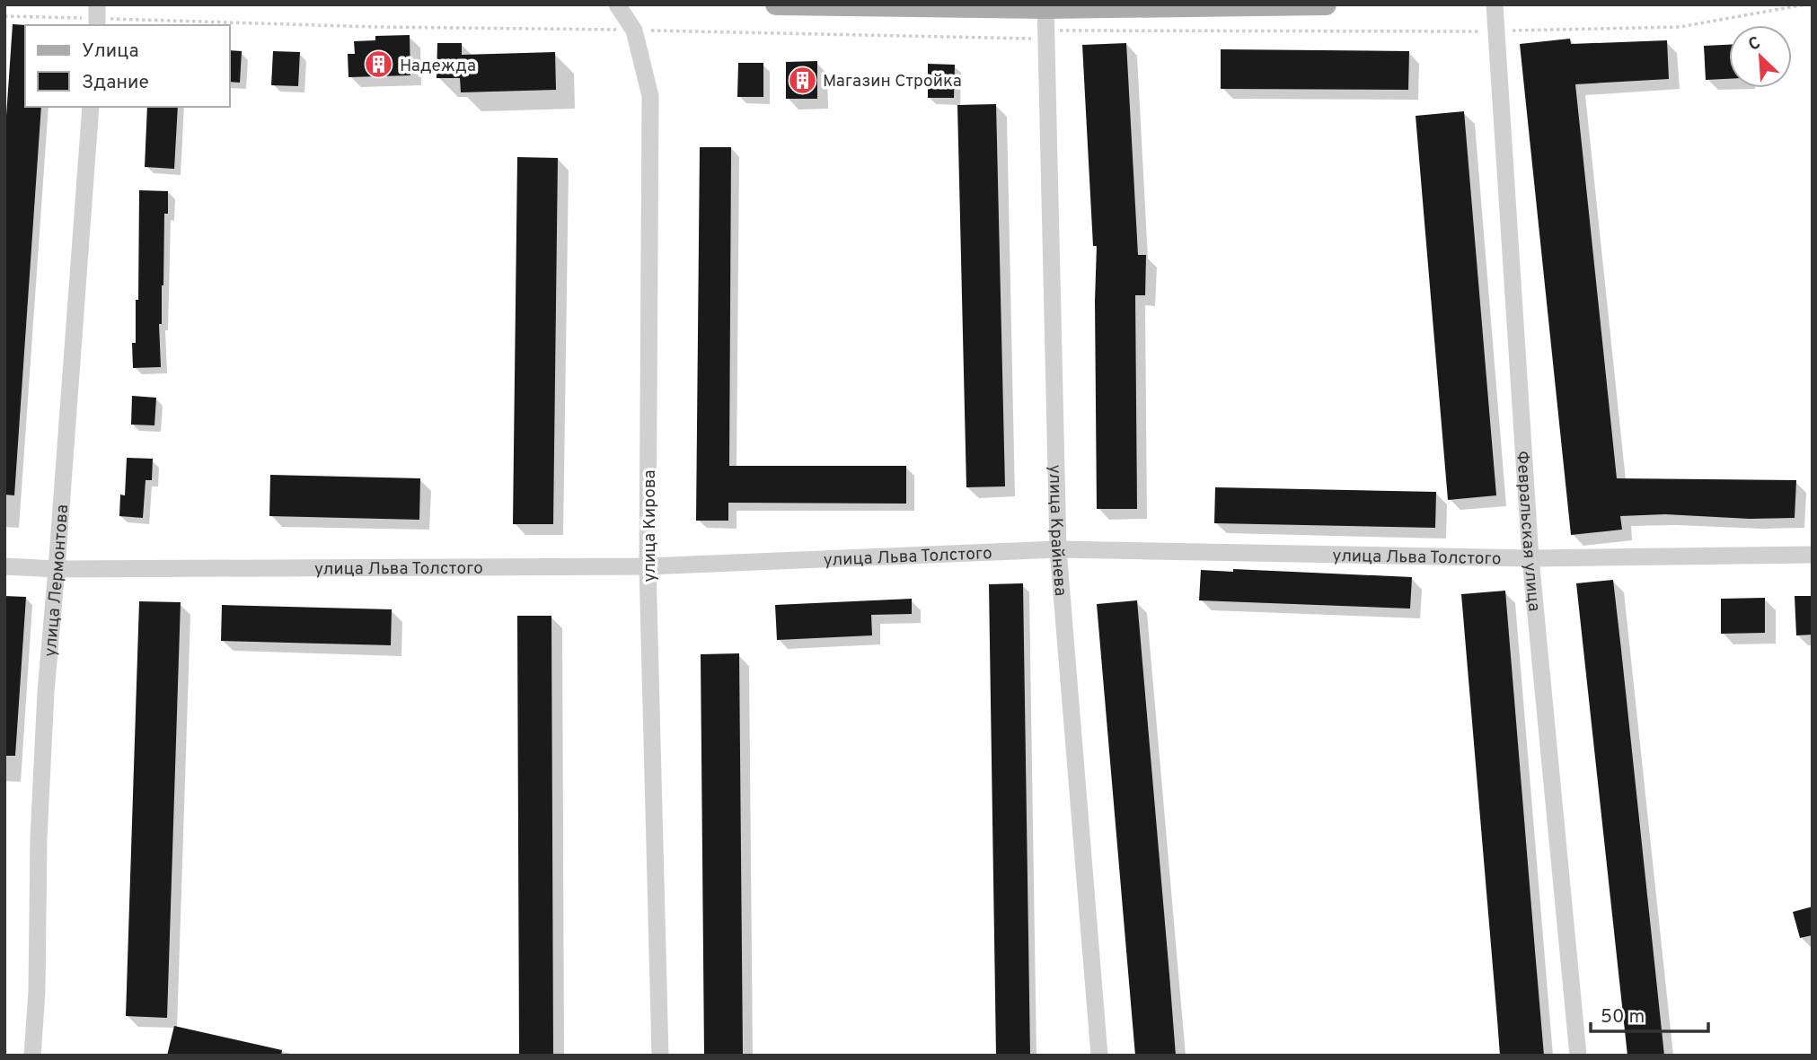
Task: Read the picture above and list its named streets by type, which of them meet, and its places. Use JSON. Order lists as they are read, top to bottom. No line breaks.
{"streets":{"street":["улица Кирова","улица Крайнева","Февральская улица","улица Льва Толстого","улица Лермонтова"]},"crossings":[["улица Кирова","улица Льва Толстого"],["улица Крайнева","улица Льва Толстого"],["Февральская улица","улица Льва Толстого"],["улица Льва Толстого","улица Лермонтова"]],"places":{"building":["Надежда","Магазин Стройка"]},"legend":["Улица","Здание"],"scale_bar":"50 m","north":"top left"}
